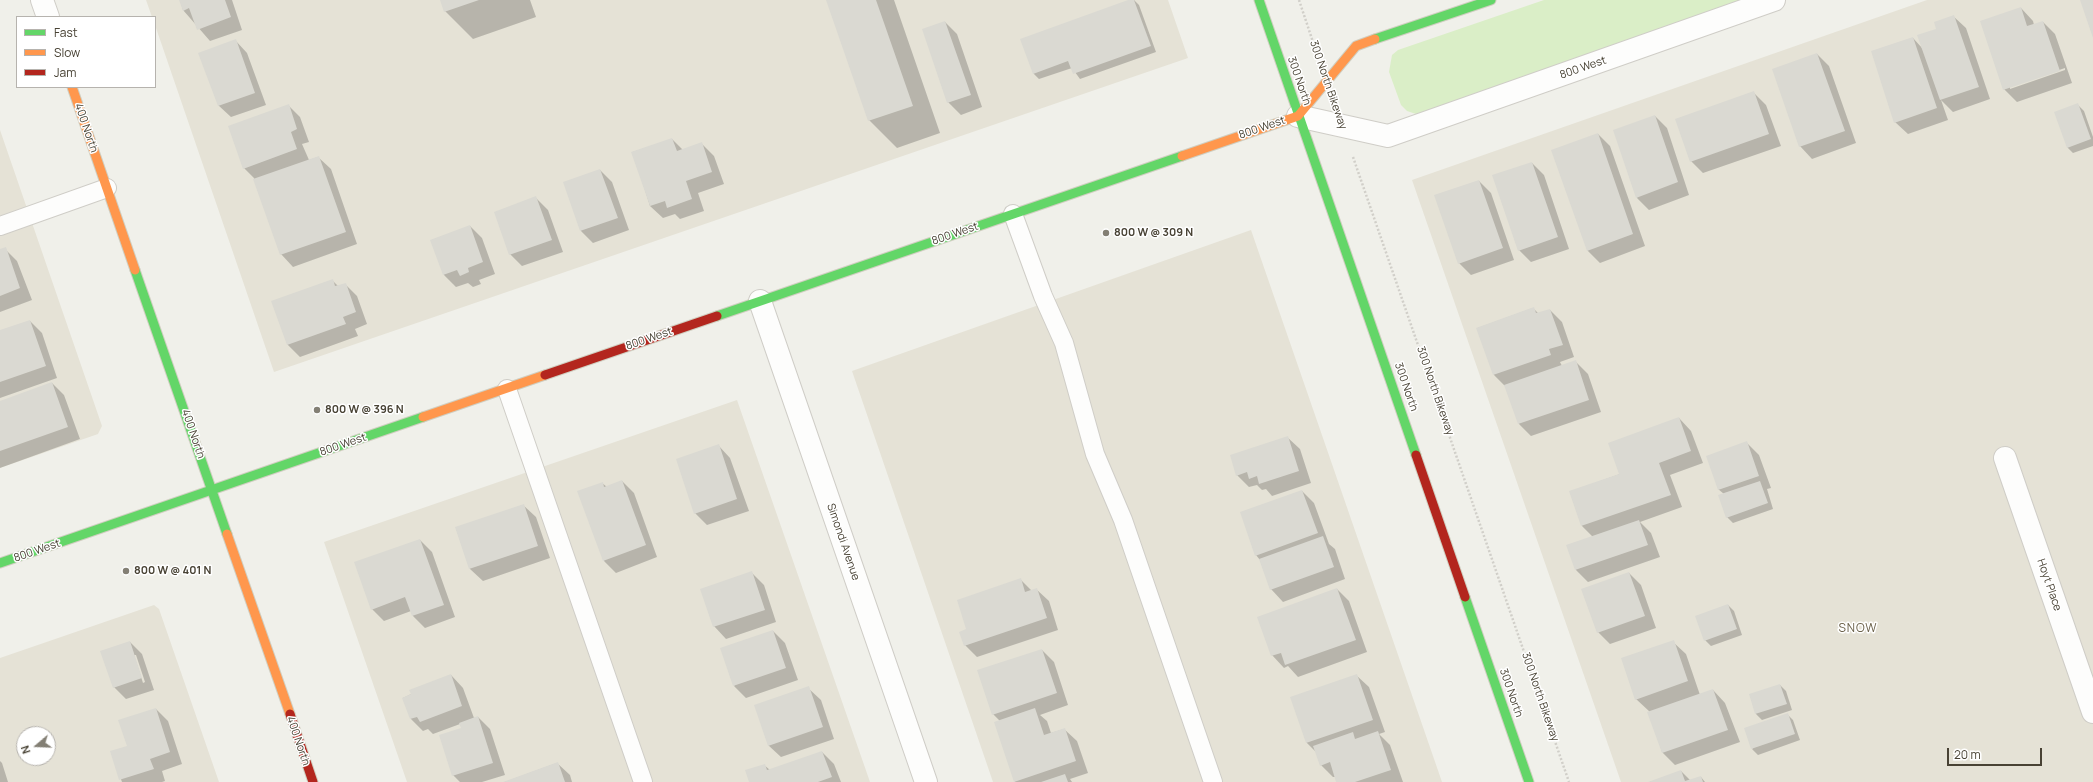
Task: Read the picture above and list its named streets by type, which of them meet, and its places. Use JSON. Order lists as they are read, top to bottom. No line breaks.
{"streets":{"street":["800 West","300 North","400 North","Simondi Avenue","Hoyt Place"],"path":["300 North Bikeway"]},"crossings":[["800 West","300 North"],["800 West","300 North Bikeway"],["800 West","400 North"],["800 West","Simondi Avenue"]],"districts":["SNOW"],"places":["800 W @ 309 N","800 W @ 396 N","800 W @ 401 N"],"legend":["Fast","Slow","Jam"],"scale_bar":"20 m","north":"left"}
